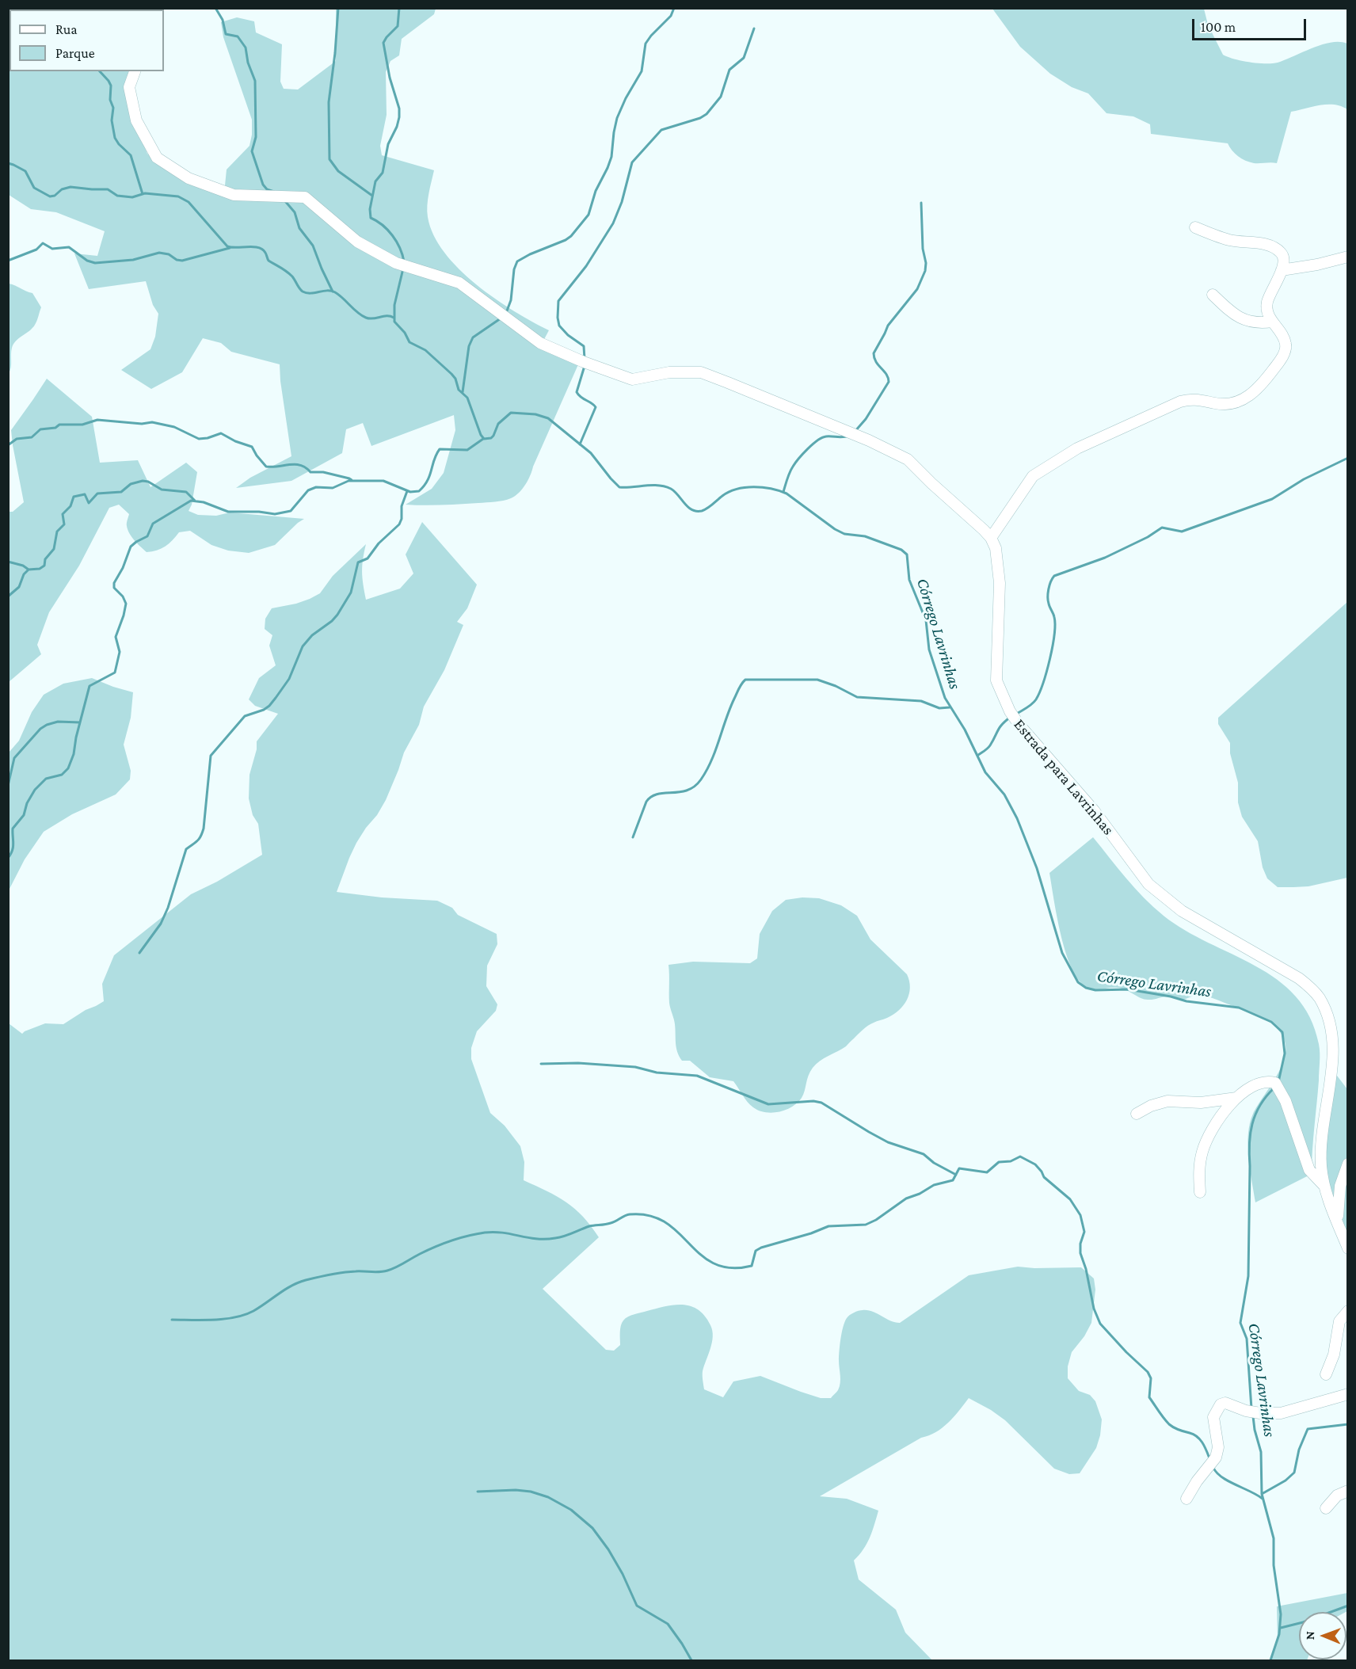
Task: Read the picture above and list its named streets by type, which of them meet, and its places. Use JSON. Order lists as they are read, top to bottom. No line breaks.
{"streets":{"street":["Estrada para Lavrinhas"]},"water":["Córrego Lavrinhas"],"legend":["Rua","Parque"],"scale_bar":"100 m","north":"left"}
